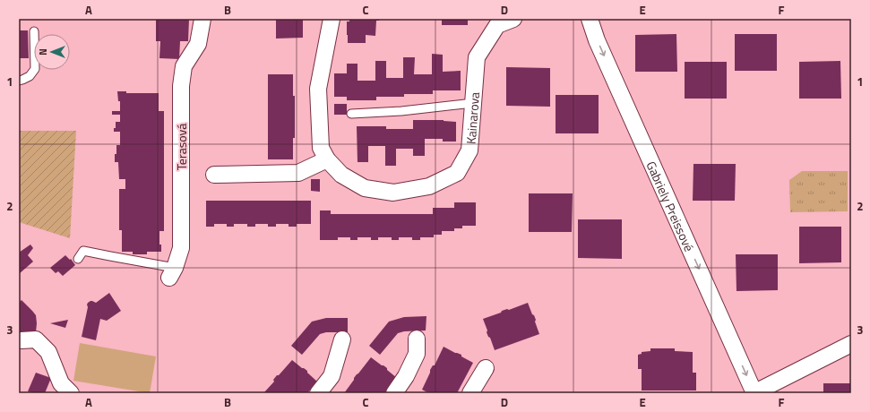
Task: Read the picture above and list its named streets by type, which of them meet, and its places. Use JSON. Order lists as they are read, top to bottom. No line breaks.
{"streets":{"street":["Kainarova","Terasová","Gabriely Preissové"]},"one_way":["Gabriely Preissové"],"north":"left","grid":{"columns":["A","B","C","D","E","F"],"rows":["1","2","3"]}}
